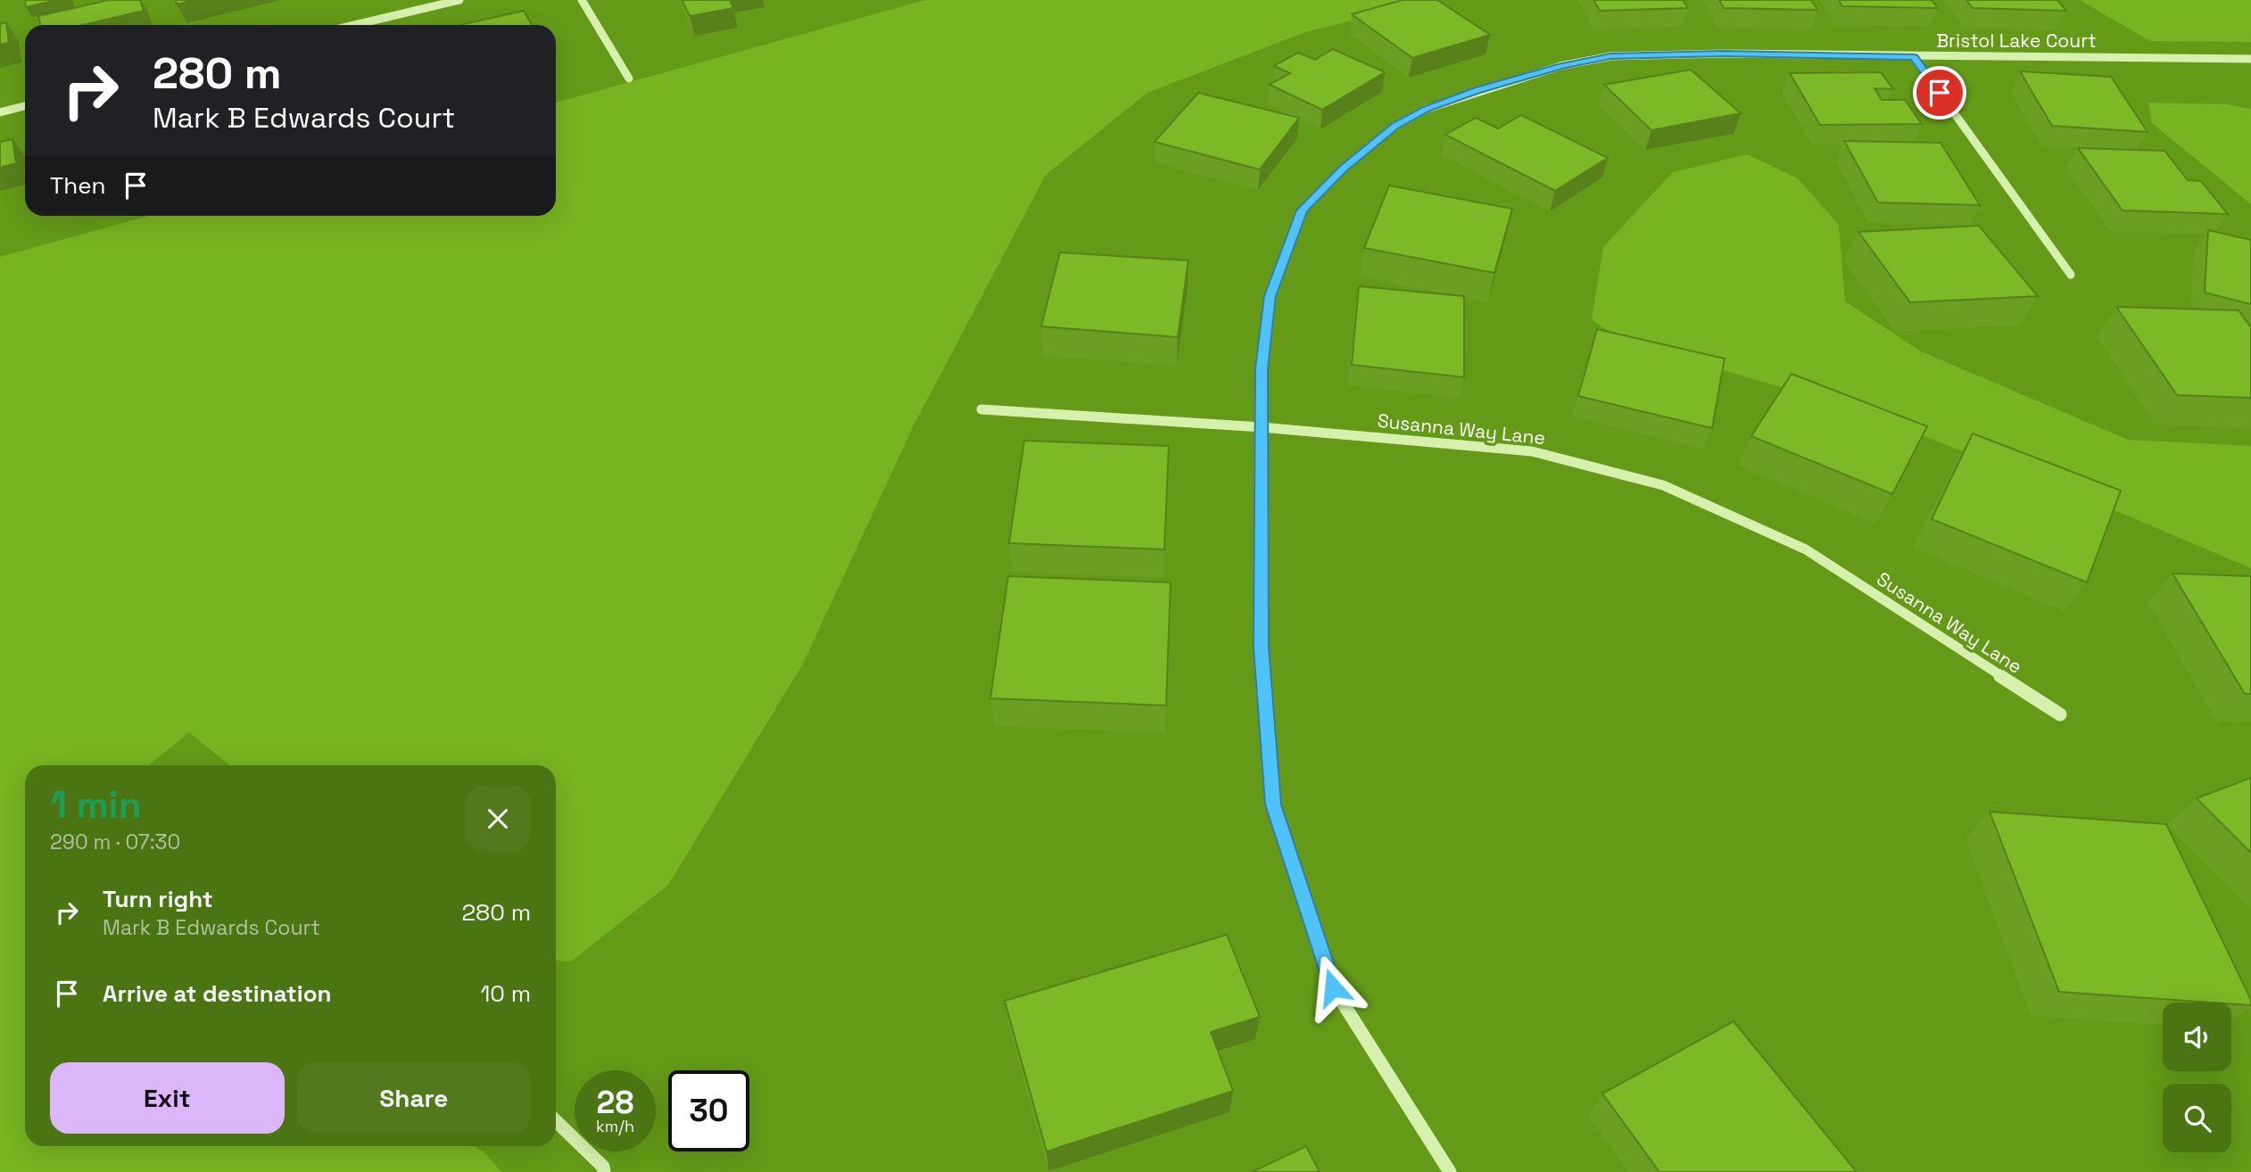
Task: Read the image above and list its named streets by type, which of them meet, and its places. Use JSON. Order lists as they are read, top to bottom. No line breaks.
{"streets":{"street":["Bristol Lake Court","Susanna Way Lane"]},"crossings":[["Bristol Lake Court","Susanna Way Lane"]],"page":{"turn":["280 m","Mark B Edwards Court"],"then":"Then","heading":["1 min","290 m · 07:30"],"list":[{"name":"Turn right","note":"Mark B Edwards Court","value":"280 m"},{"name":"Arrive at destination","value":"10 m"}],"buttons":["Exit","Share"],"speed":"28 km/h","limit":"30"}}
